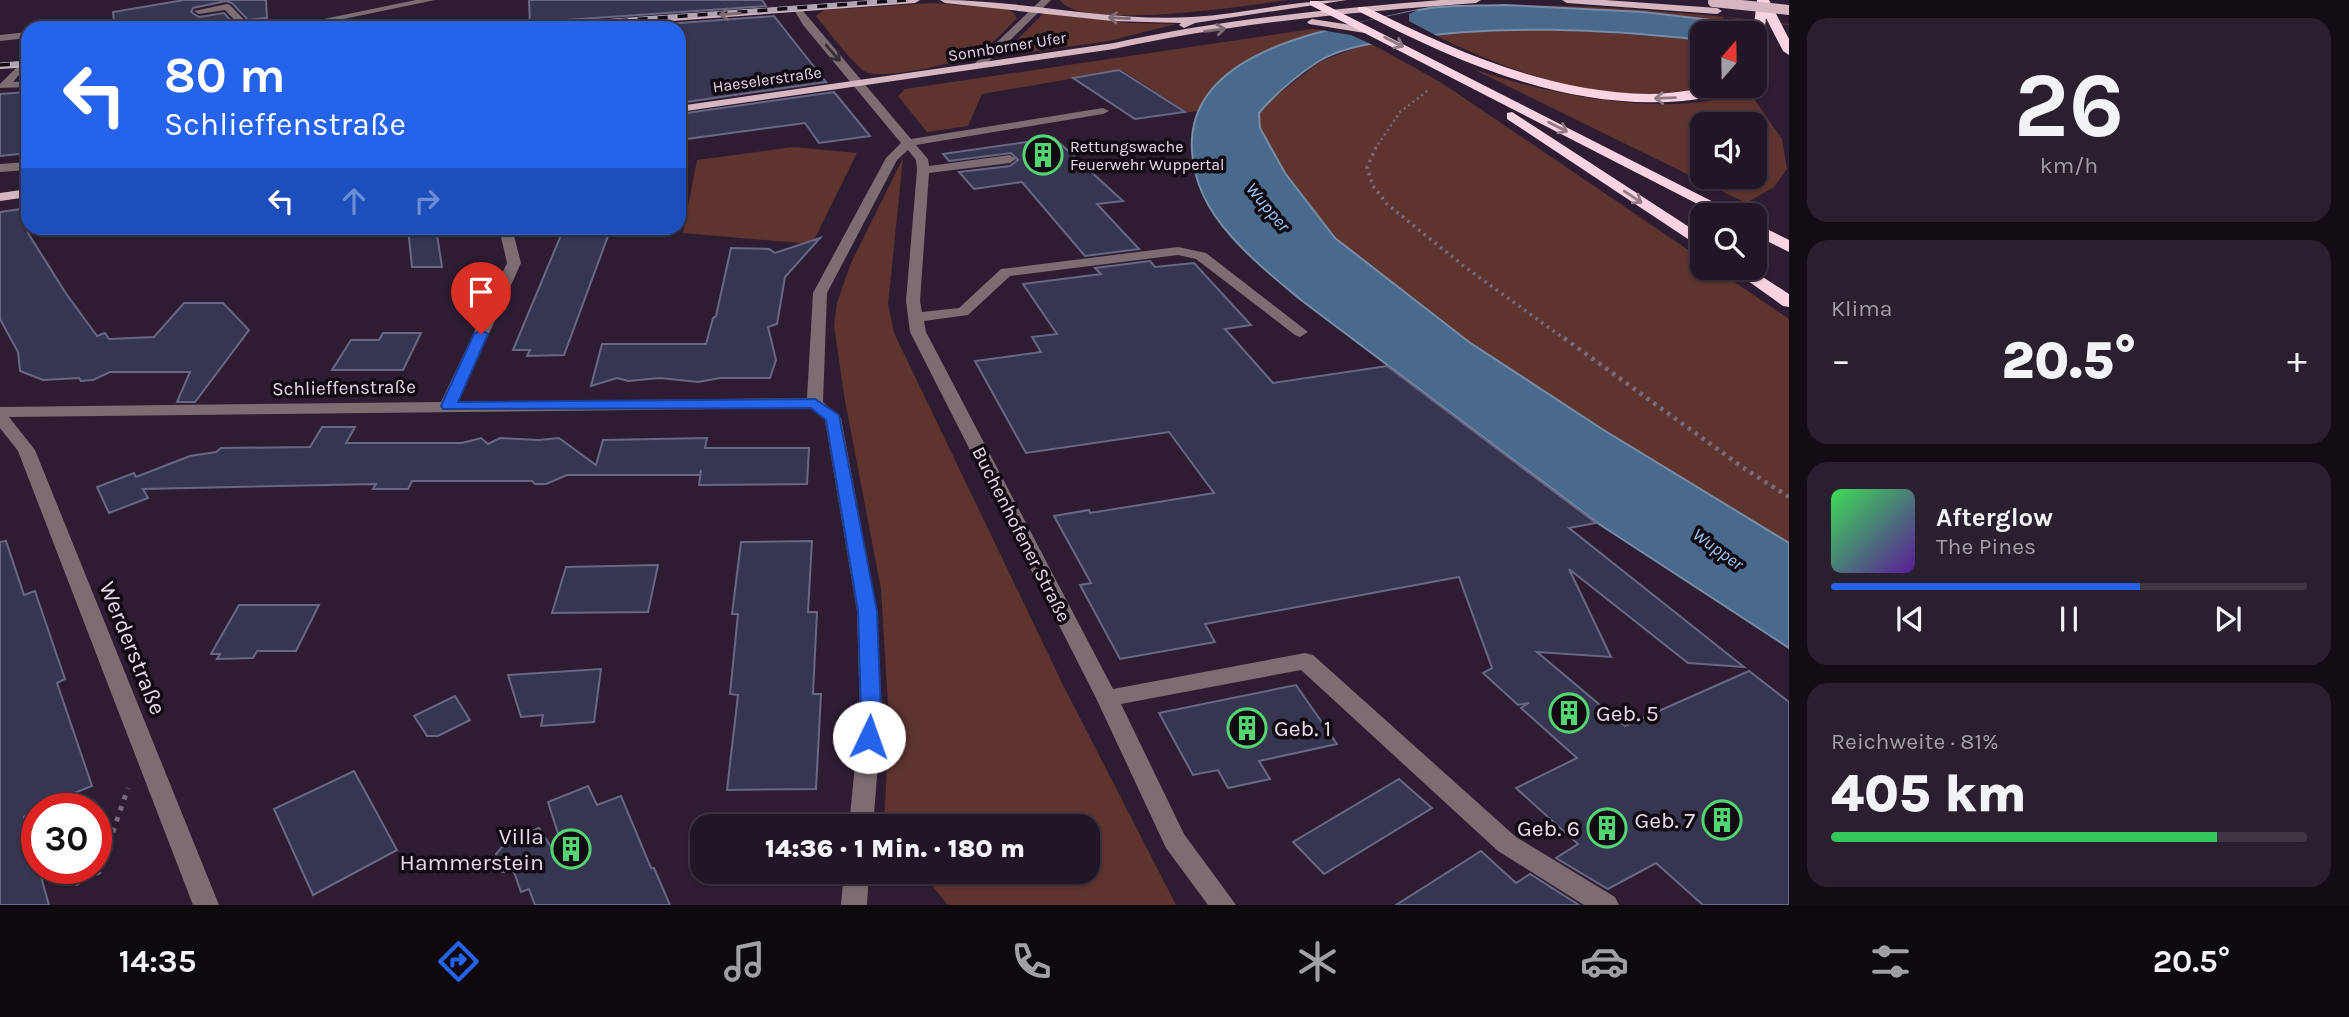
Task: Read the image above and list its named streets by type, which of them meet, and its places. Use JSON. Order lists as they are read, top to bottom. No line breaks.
{"streets":{"main road":["Sonnborner Ufer","Haeselerstraße"],"street":["Schlieffenstraße","Buchenhofener Straße","Werderstraße"]},"crossings":[["Sonnborner Ufer","Haeselerstraße"],["Schlieffenstraße","Werderstraße"]],"water":["Wupper"],"places":{"building":["Rettungswache Feuerwehr Wuppertal","Geb. 5","Geb. 1","Geb. 7","Geb. 6","Villa Hammerstein"]},"north":"top","page":{"tile":[["26","km/h"],"Klima",["Reichweite · 81%","405 km"]],"turn":["80 m","Schlieffenstraße"],"heat":["−","20.5°","+"],"song":["Afterglow","The Pines"],"limit":"30","trip":"14:36 · 1 Min. · 180 m","tabs":["14:35","20.5°"]}}
